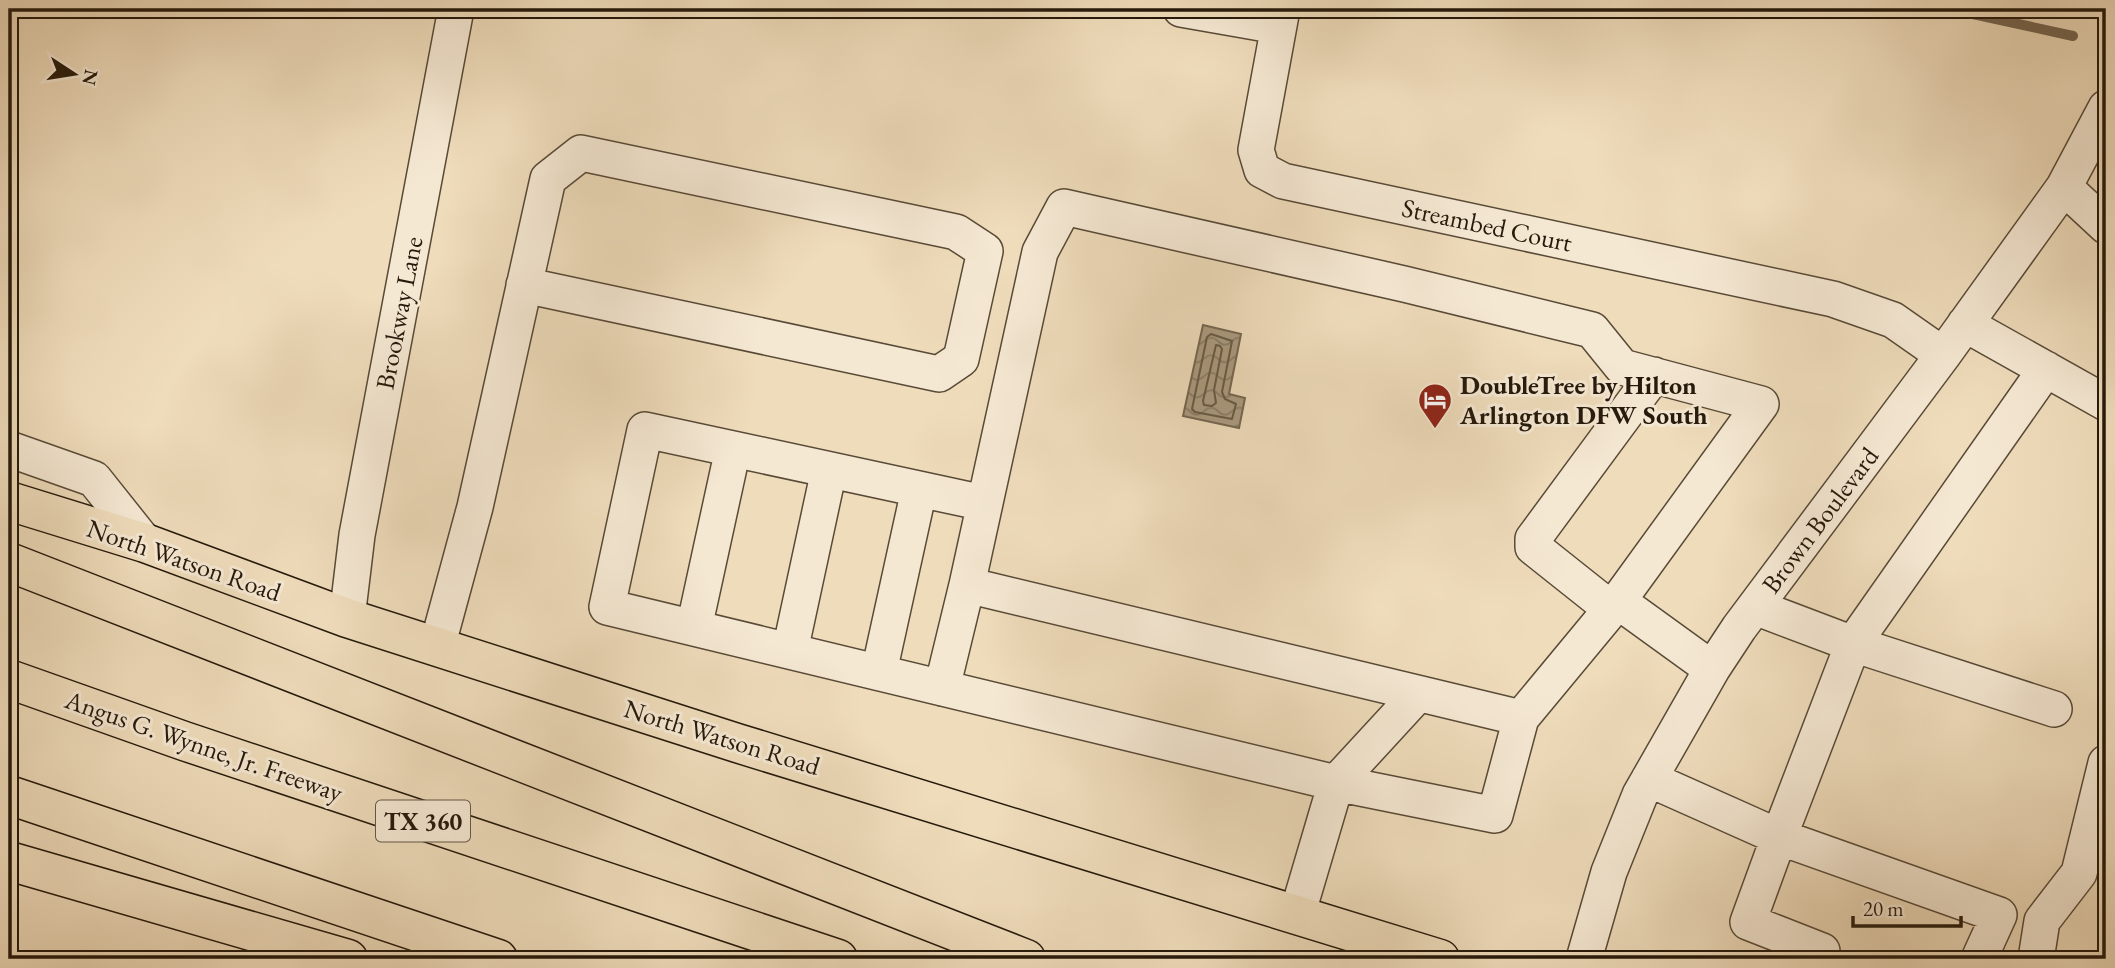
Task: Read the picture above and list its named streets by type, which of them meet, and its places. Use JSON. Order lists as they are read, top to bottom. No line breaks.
{"streets":{"main road":["North Watson Road","Angus G. Wynne, Jr. Freeway","TX 360"],"street":["Streambed Court","Brookway Lane","Brown Boulevard"]},"crossings":[["Streambed Court","Brown Boulevard"],["Brookway Lane","North Watson Road"]],"places":{"hotel":["DoubleTree by Hilton Arlington DFW South"]},"scale_bar":"20 m","north":"right"}
